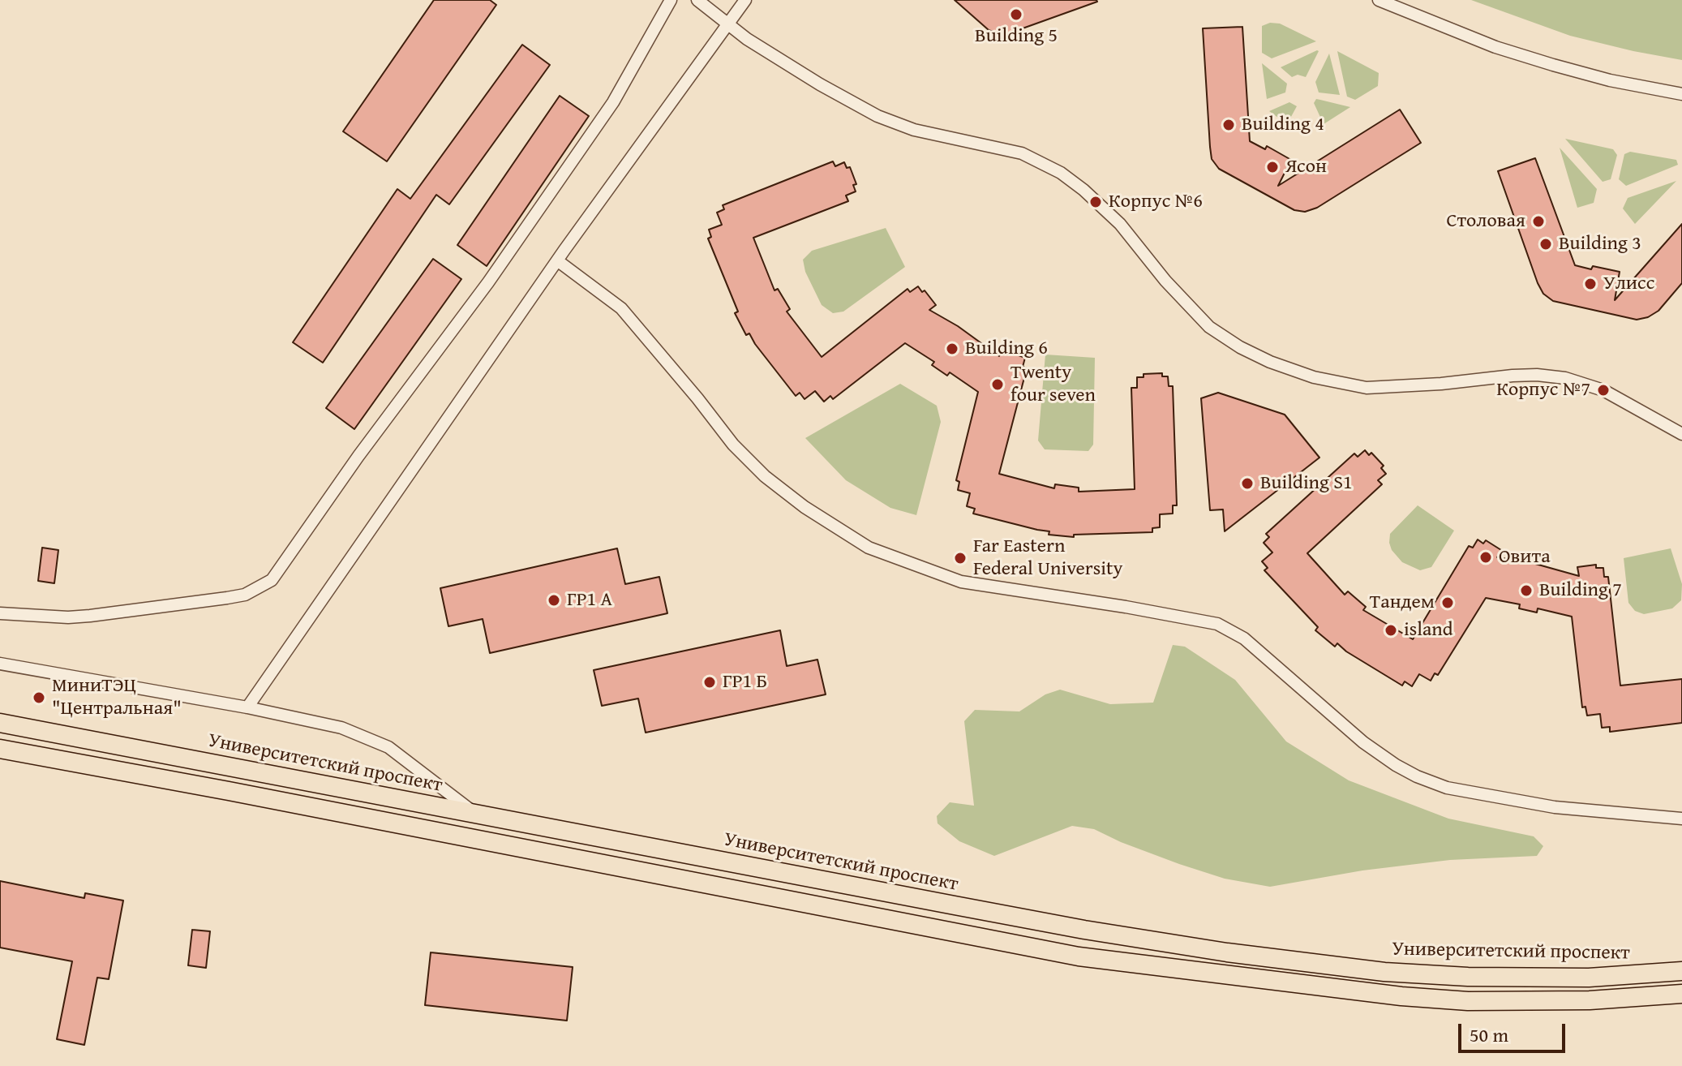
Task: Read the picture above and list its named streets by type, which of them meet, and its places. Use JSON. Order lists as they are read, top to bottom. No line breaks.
{"streets":{"main road":["Университетский проспект"]},"places":["Building 5","Building 4","Ясон","Корпус №6","Столовая","Building 3","Улисс","Building 6","Twenty four seven","Корпус №7","Building S1","Овита","Far Eastern Federal University","Building 7","ГР1 А","Тандем","island","ГР1 Б","МиниТЭЦ \"Центральная\""],"scale_bar":"50 m"}
